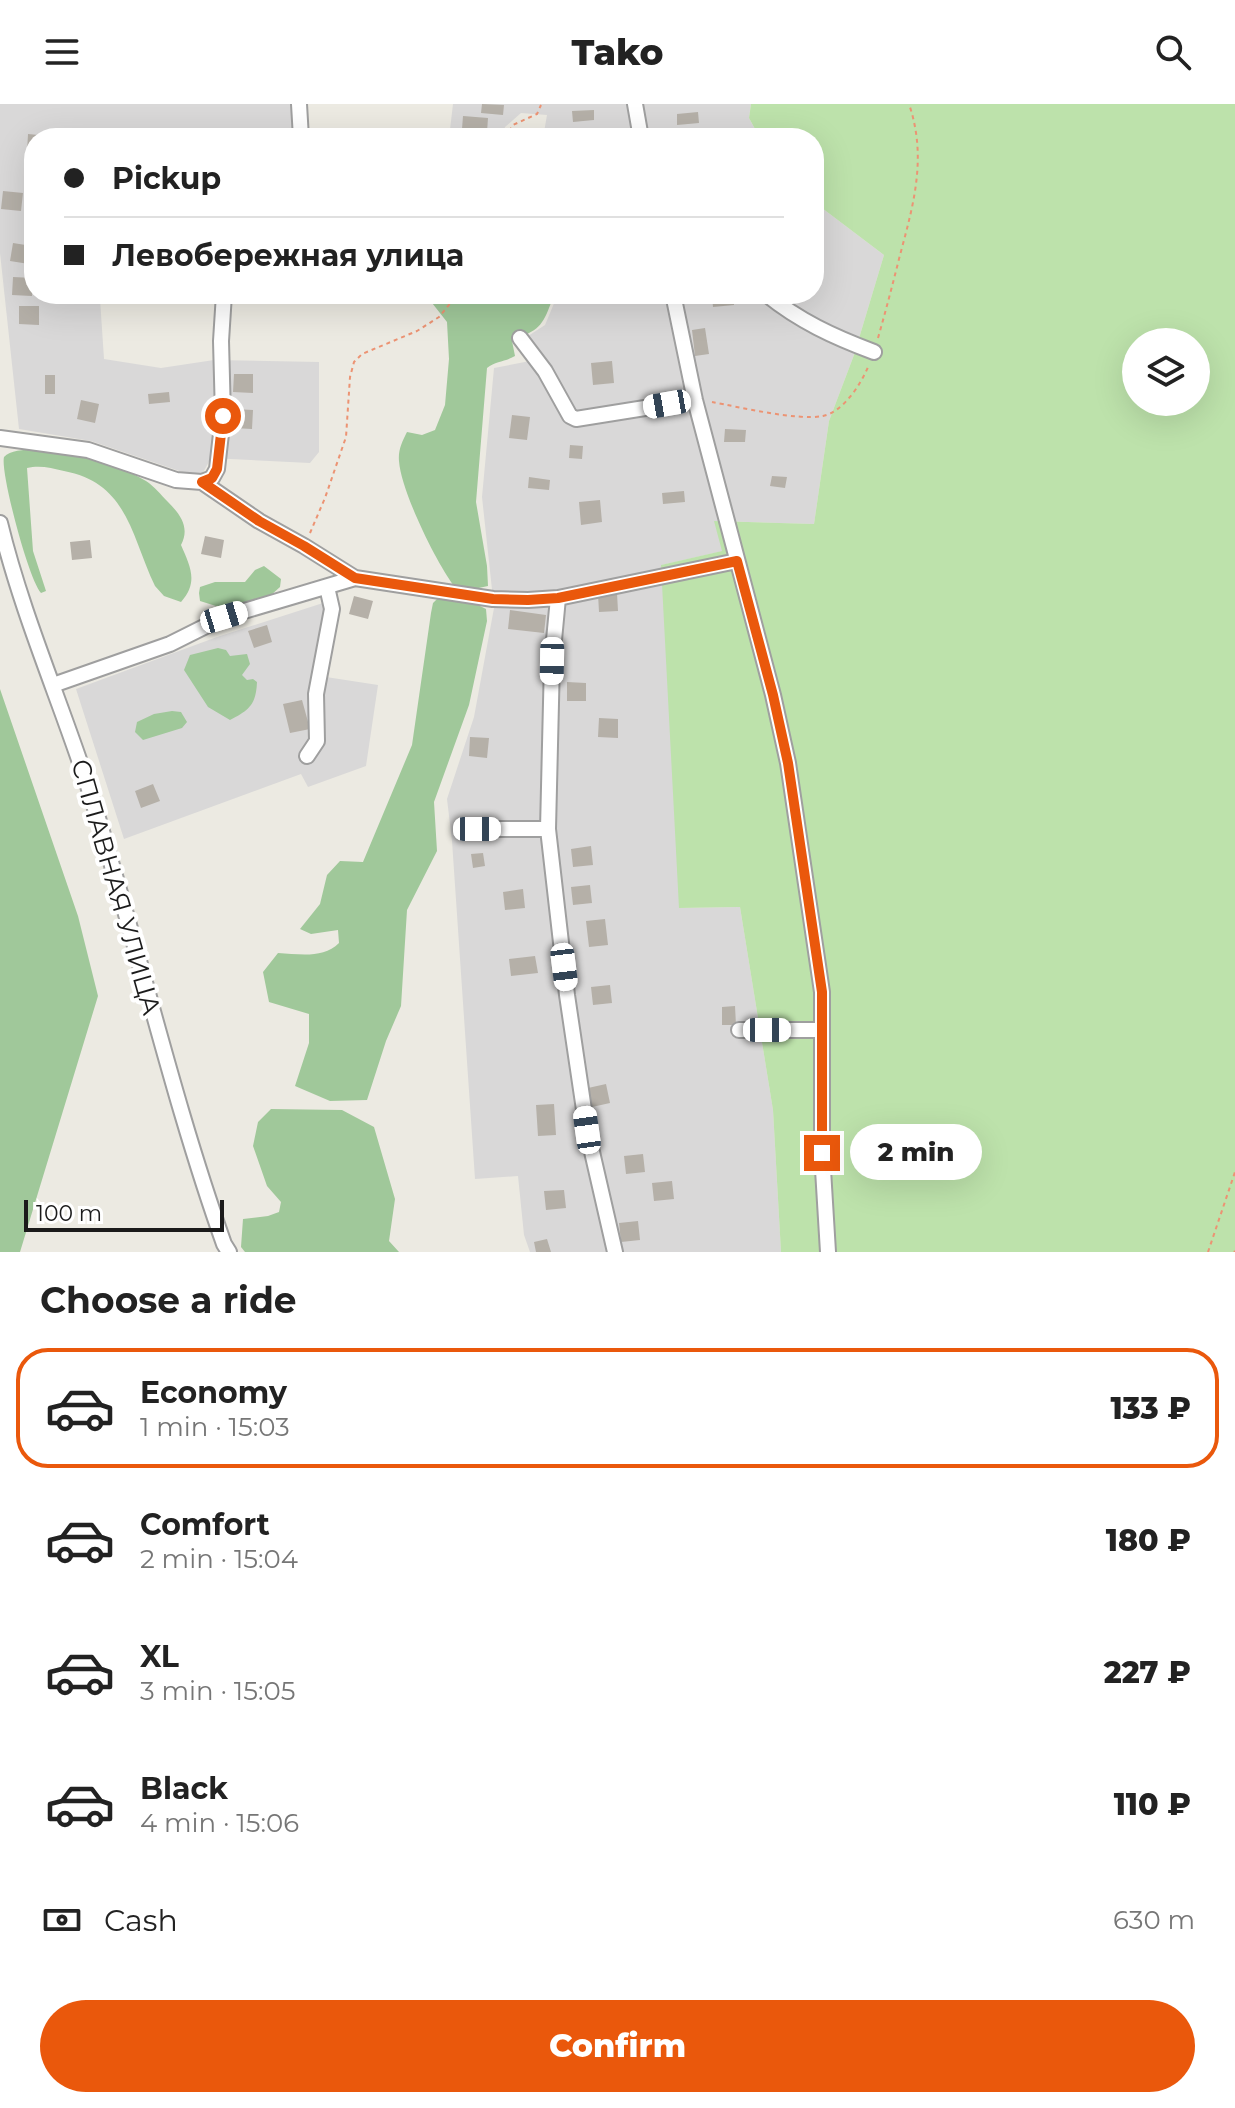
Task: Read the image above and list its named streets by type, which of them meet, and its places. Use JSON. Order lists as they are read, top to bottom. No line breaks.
{"streets":{"street":["СПЛАВНАЯ УЛИЦА"]},"scale_bar":"100 m","page":{"header":"Tako","banner":["Pickup","Левобережная улица"],"bubble":"2 min","scale":"100 m","heading":"Choose a ride","list":[{"name":"Economy","note":"1 min · 15:03","value":"133 ₽"},{"name":"Comfort","note":"2 min · 15:04","value":"180 ₽"},{"name":"XL","note":"3 min · 15:05","value":"227 ₽"},{"name":"Black","note":"4 min · 15:06","value":"110 ₽"}],"pay":["Cash","630 m"],"buttons":"Confirm"}}
